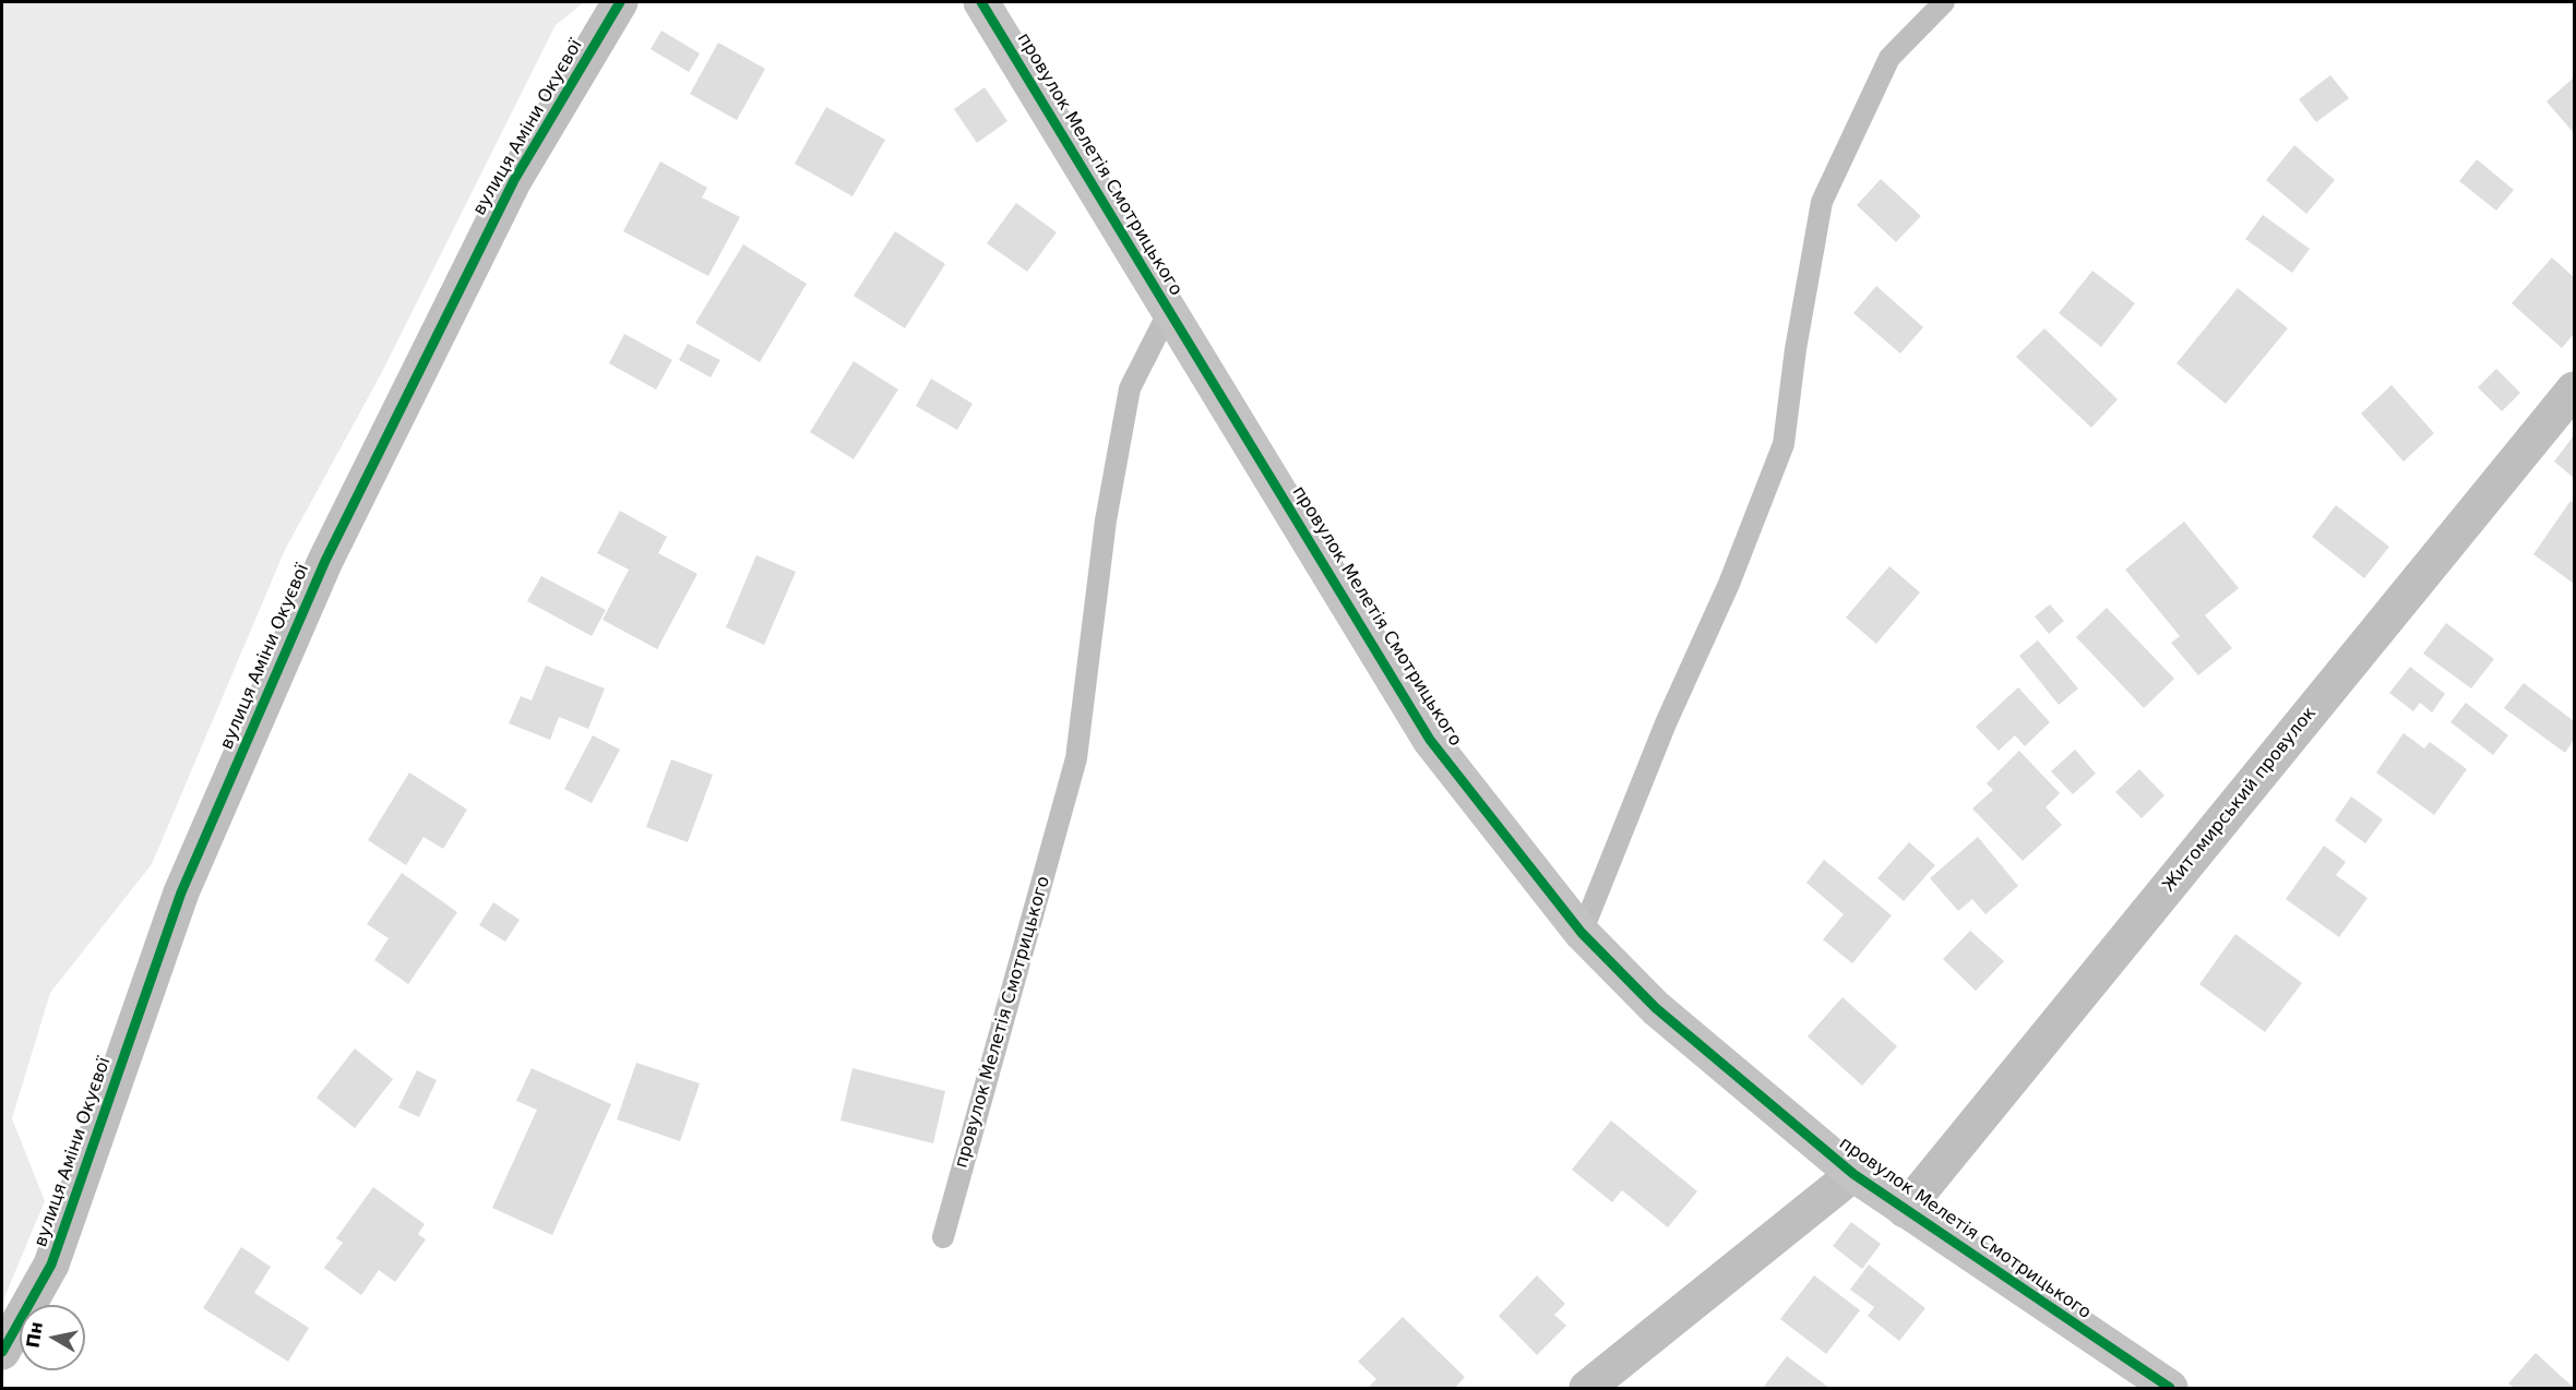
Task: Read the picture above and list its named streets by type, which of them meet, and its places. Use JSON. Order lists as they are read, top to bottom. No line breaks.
{"streets":{"street":["вулиця Аміни Окуєвої","провулок Мелетія Смотрицького","Житомирський провулок"]},"crossings":[["провулок Мелетія Смотрицького","Житомирський провулок"]],"north":"left"}
